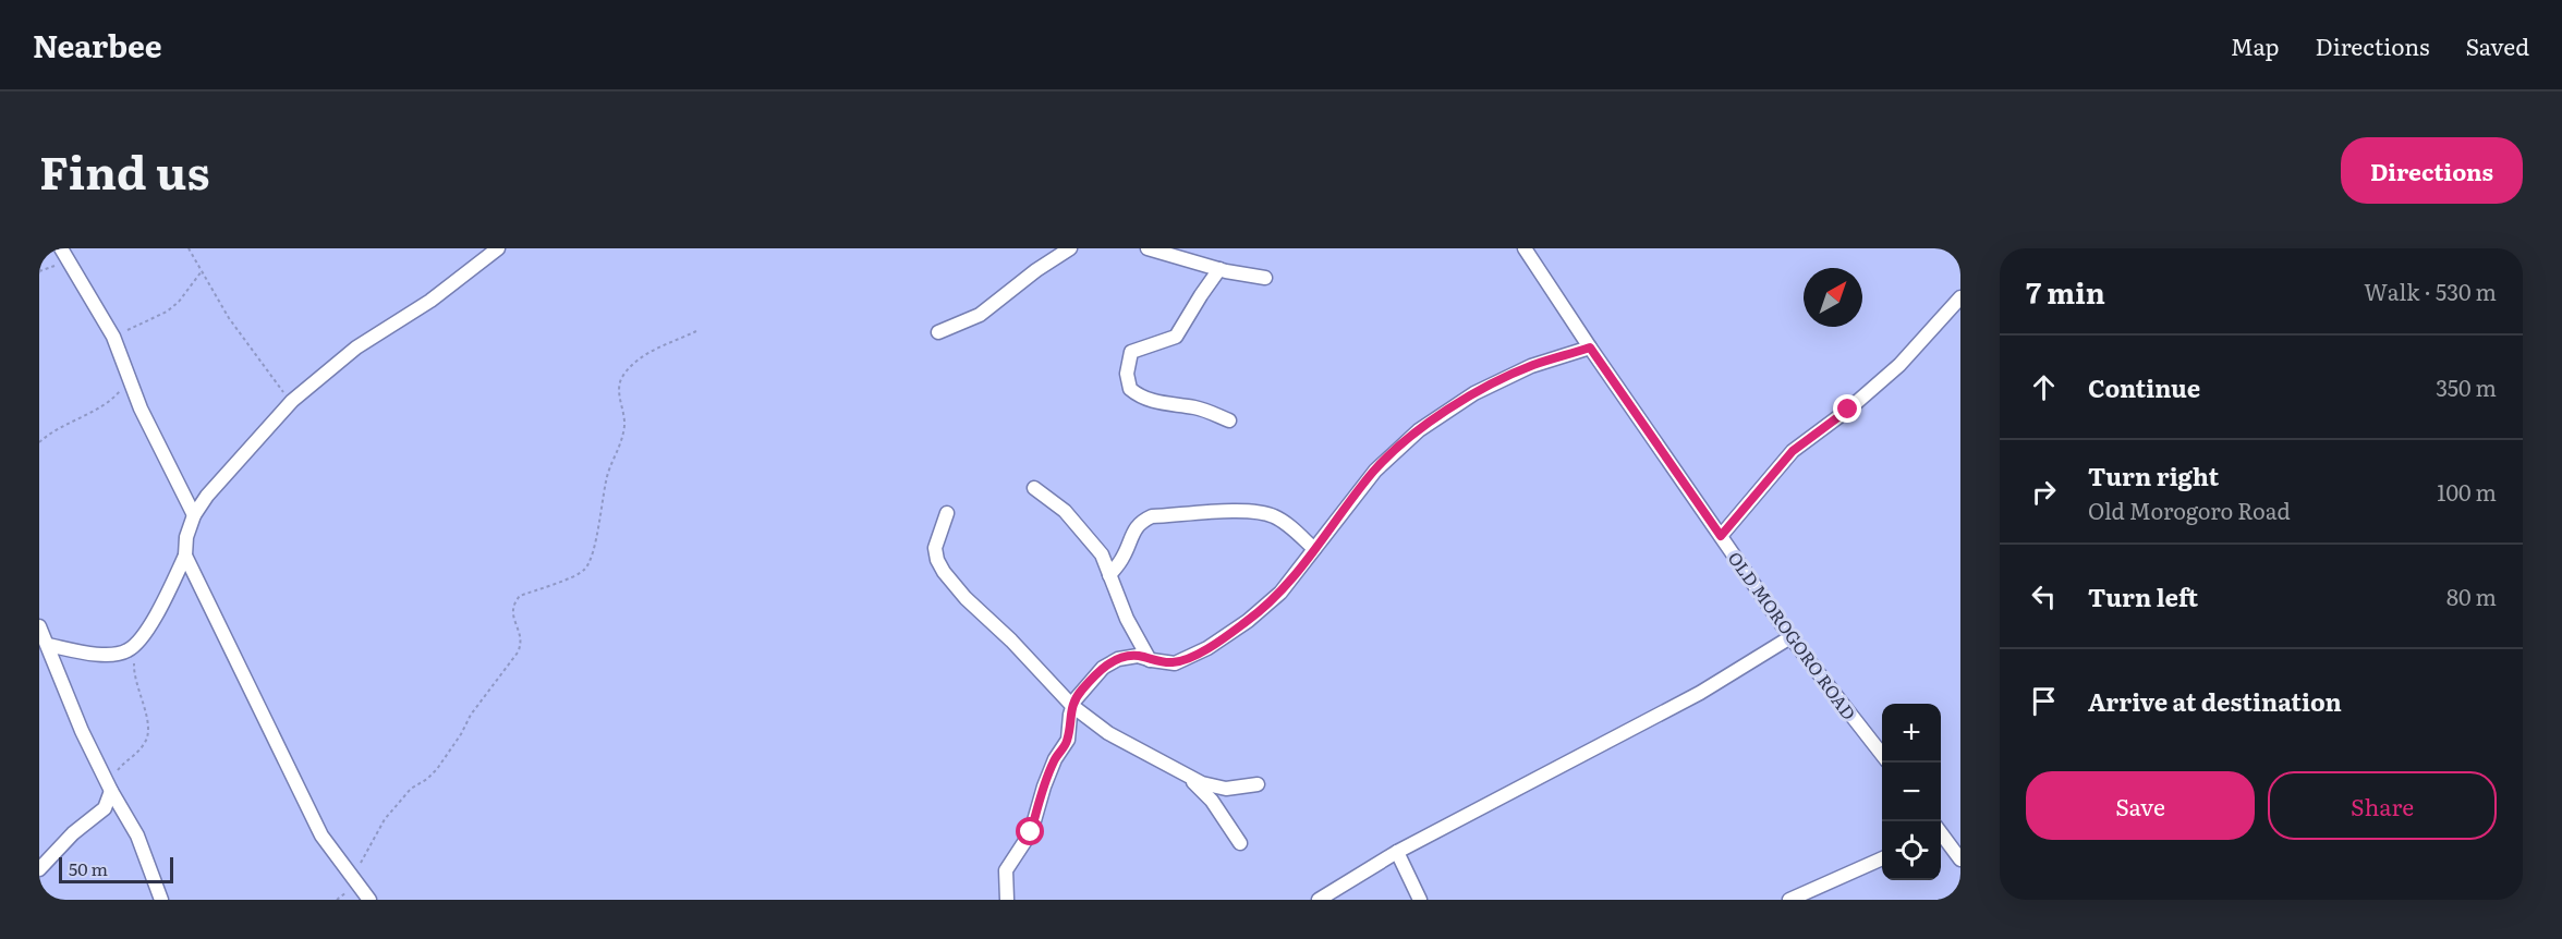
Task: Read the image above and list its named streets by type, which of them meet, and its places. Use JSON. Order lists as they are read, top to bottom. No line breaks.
{"streets":{"street":["OLD MOROGORO ROAD"]},"scale_bar":"50 m","north":"top right","page":{"header":"Nearbee","nav":["Map","Directions","Saved"],"title":"Find us","buttons":["Directions",["Save","Share"]],"heading":["7 min","Walk · 530 m"],"list":[["Continue","350 m"],["Turn right","Old Morogoro Road","100 m"],["Turn left","80 m"],"Arrive at destination"],"map_buttons":["+","−"],"scale":"50 m"}}
